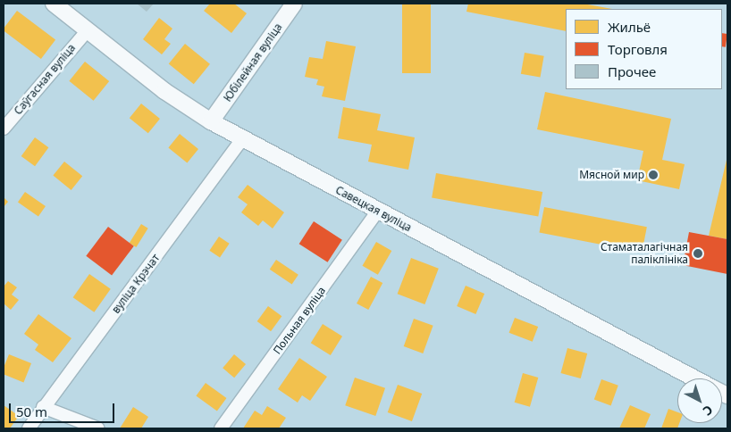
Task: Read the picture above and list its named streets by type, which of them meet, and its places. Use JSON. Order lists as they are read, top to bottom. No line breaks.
{"streets":{"street":["Юбілейная вуліца","Саўгасная вуліца","Савецкая вуліца","вуліца Крэчат","Польная вуліца"]},"crossings":[["Юбілейная вуліца","Савецкая вуліца"],["Саўгасная вуліца","Савецкая вуліца"],["Савецкая вуліца","вуліца Крэчат"],["Савецкая вуліца","Польная вуліца"]],"places":["Мясной мир","Стаматалагічная паліклініка"],"legend":["Жильё","Торговля","Прочее"],"scale_bar":"50 m","north":"bottom right"}
